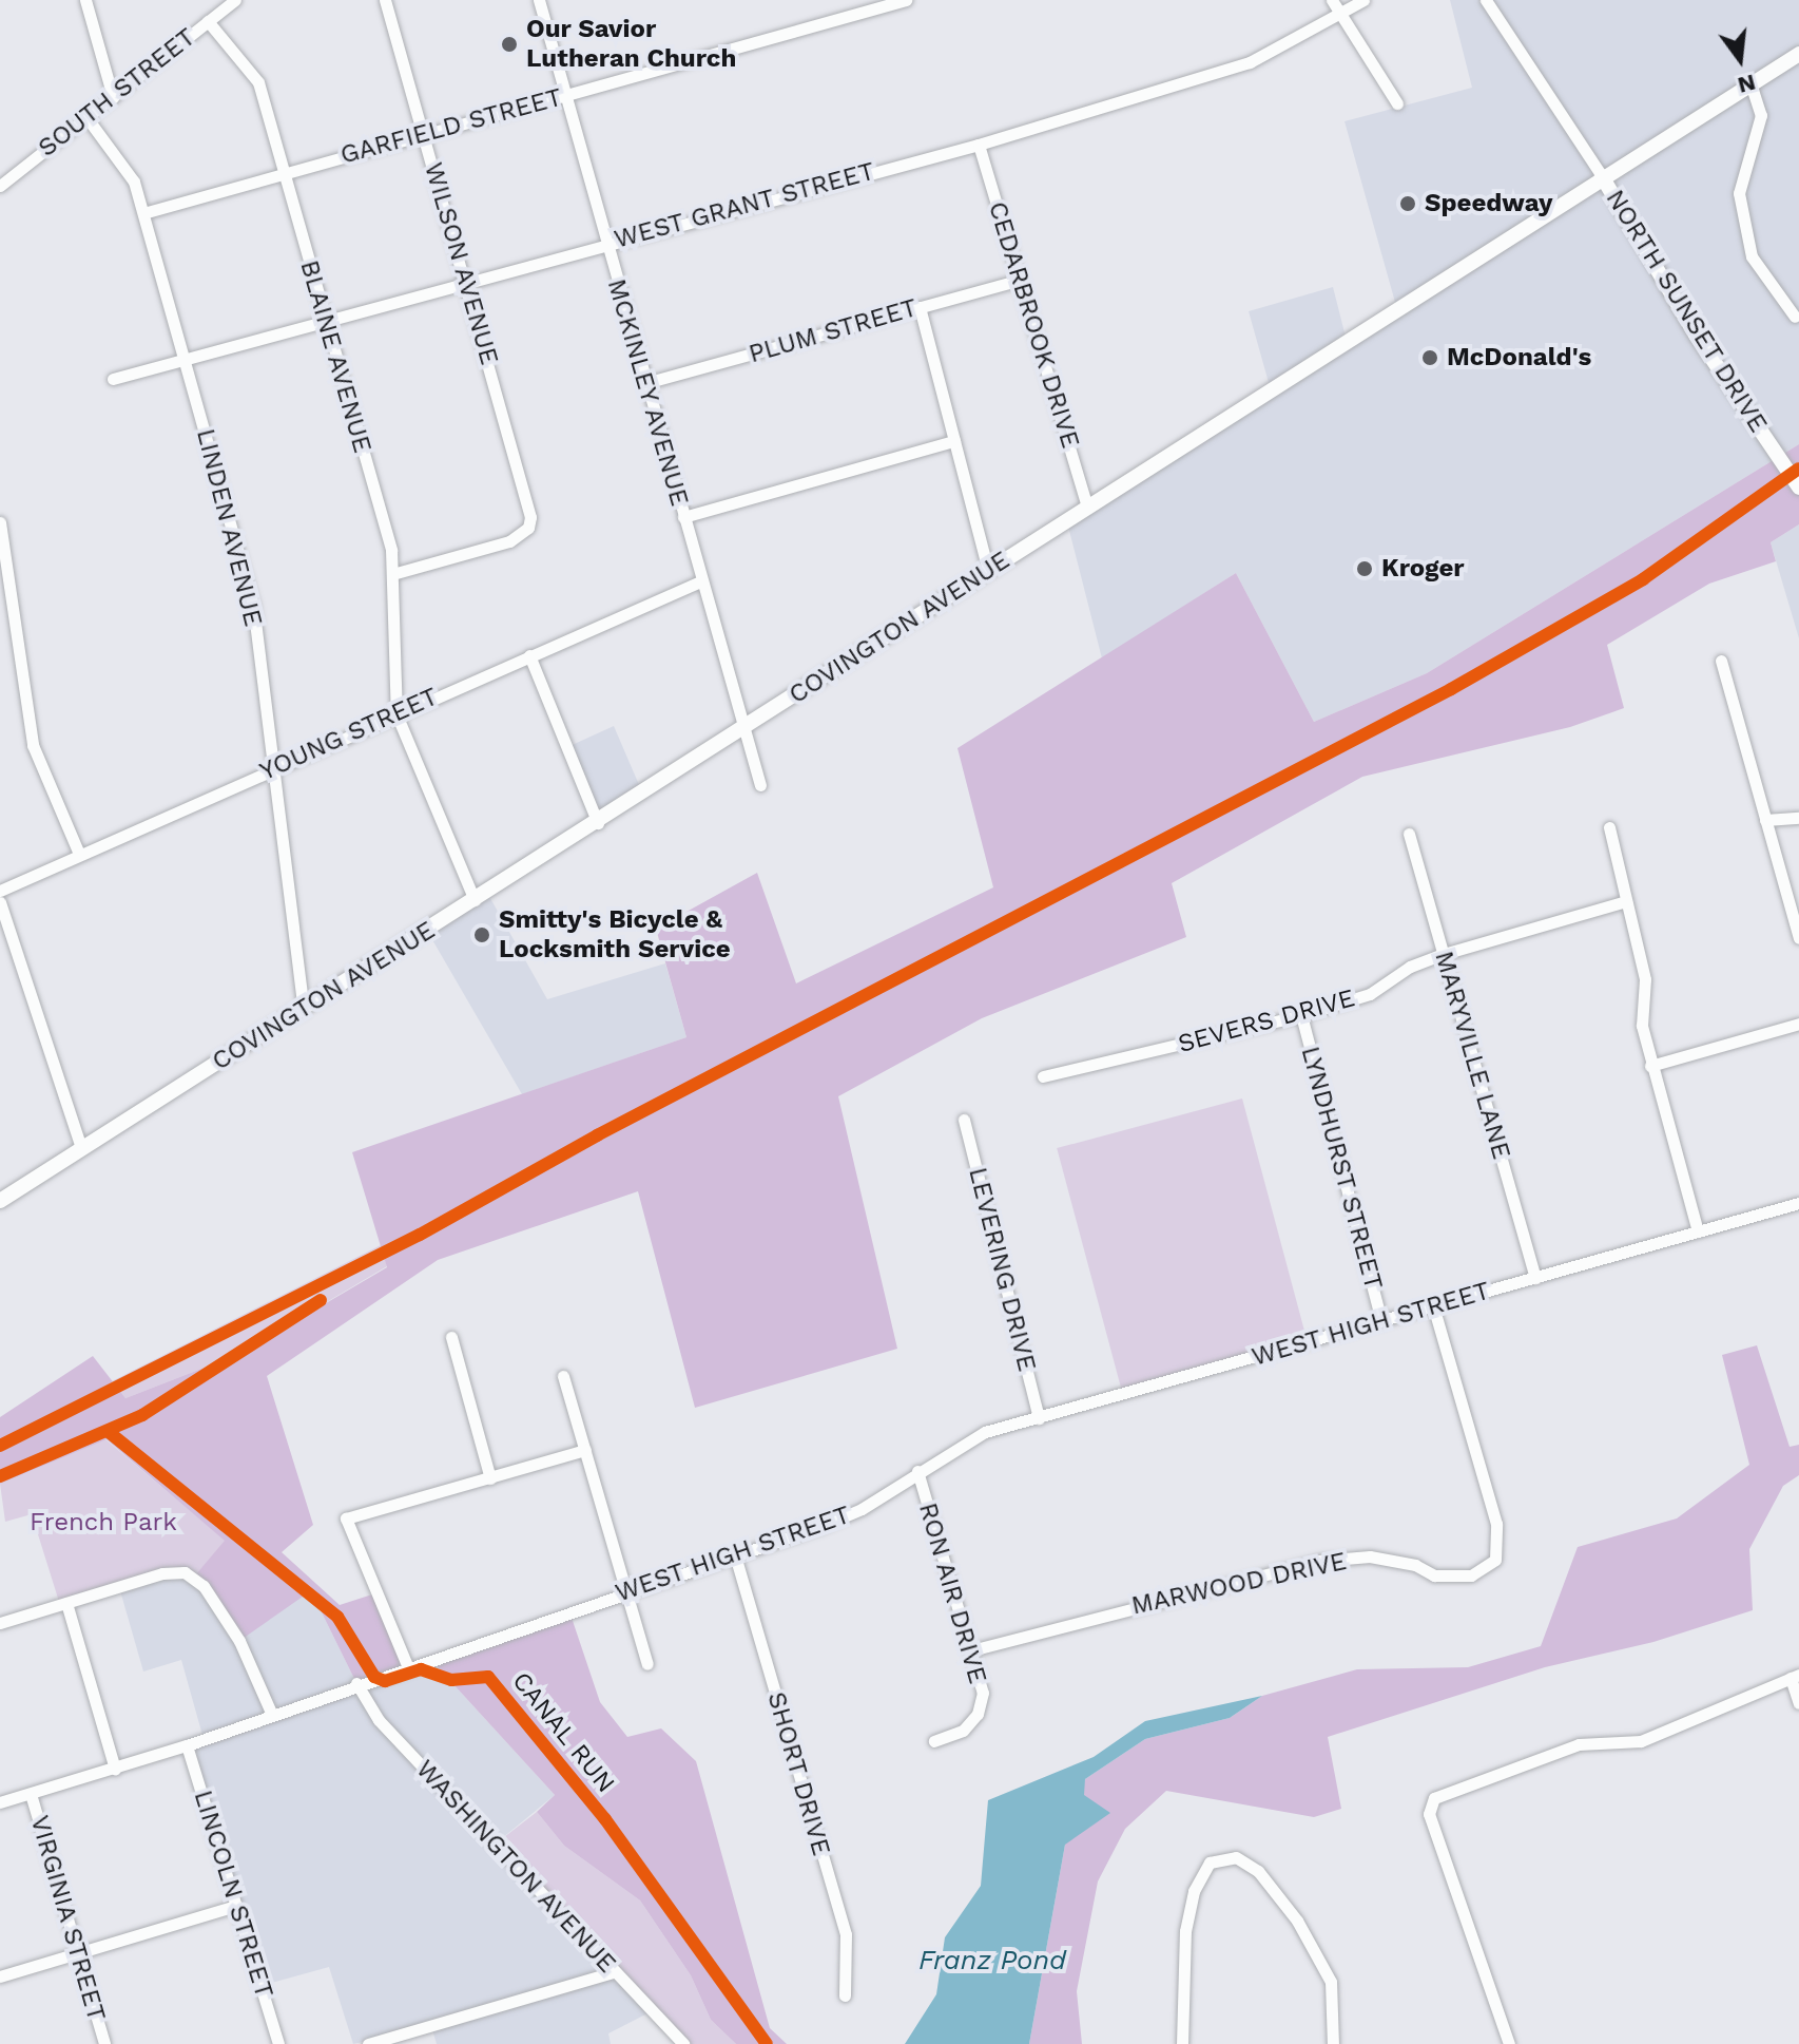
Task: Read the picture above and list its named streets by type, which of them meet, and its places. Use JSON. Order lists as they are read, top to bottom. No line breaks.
{"streets":{"main road":["NORTH SUNSET DRIVE","COVINGTON AVENUE"],"street":["SOUTH STREET","GARFIELD STREET","WEST GRANT STREET","WILSON AVENUE","CEDARBROOK DRIVE","PLUM STREET","BLAINE AVENUE","MCKINLEY AVENUE","LINDEN AVENUE","YOUNG STREET","SEVERS DRIVE","MARYVILLE LANE","LYNDHURST STREET","LEVERING DRIVE","WEST HIGH STREET","MARWOOD DRIVE","RON AIR DRIVE","SHORT DRIVE","WASHINGTON AVENUE","LINCOLN STREET","VIRGINIA STREET"],"cycle path":["CANAL RUN"]},"crossings":[["SOUTH STREET","BLAINE AVENUE"],["SOUTH STREET","LINDEN AVENUE"],["GARFIELD STREET","WILSON AVENUE"],["GARFIELD STREET","BLAINE AVENUE"],["GARFIELD STREET","MCKINLEY AVENUE"],["GARFIELD STREET","LINDEN AVENUE"],["WEST GRANT STREET","WILSON AVENUE"],["WEST GRANT STREET","CEDARBROOK DRIVE"],["WEST GRANT STREET","BLAINE AVENUE"],["WEST GRANT STREET","MCKINLEY AVENUE"],["WEST GRANT STREET","LINDEN AVENUE"],["WILSON AVENUE","BLAINE AVENUE"],["NORTH SUNSET DRIVE","COVINGTON AVENUE"],["CEDARBROOK DRIVE","PLUM STREET"],["CEDARBROOK DRIVE","COVINGTON AVENUE"],["PLUM STREET","MCKINLEY AVENUE"],["BLAINE AVENUE","YOUNG STREET"],["MCKINLEY AVENUE","COVINGTON AVENUE"],["MCKINLEY AVENUE","YOUNG STREET"],["LINDEN AVENUE","COVINGTON AVENUE"],["LINDEN AVENUE","YOUNG STREET"],["SEVERS DRIVE","MARYVILLE LANE"],["SEVERS DRIVE","LYNDHURST STREET"],["MARYVILLE LANE","WEST HIGH STREET"],["LYNDHURST STREET","WEST HIGH STREET"],["LEVERING DRIVE","WEST HIGH STREET"],["WEST HIGH STREET","MARWOOD DRIVE"],["WEST HIGH STREET","RON AIR DRIVE"],["WEST HIGH STREET","SHORT DRIVE"],["WEST HIGH STREET","WASHINGTON AVENUE"],["WEST HIGH STREET","LINCOLN STREET"],["WEST HIGH STREET","VIRGINIA STREET"],["MARWOOD DRIVE","RON AIR DRIVE"]],"water":["Franz Pond"],"parks":["French Park"],"places":["Our Savior Lutheran Church","Speedway","McDonald's","Kroger","Smitty's Bicycle & Locksmith Service"],"north":"bottom"}
